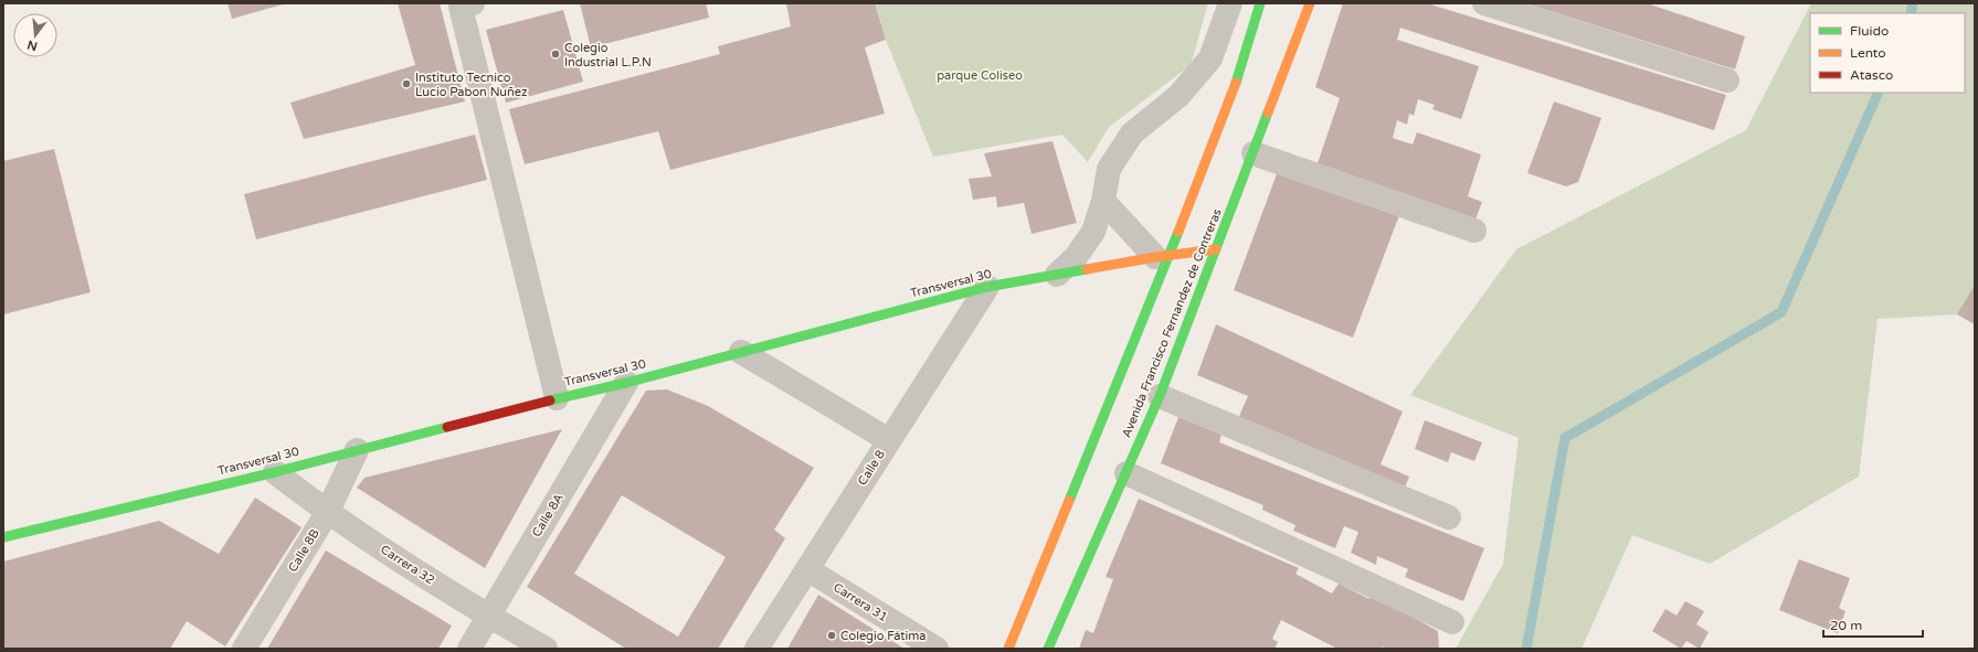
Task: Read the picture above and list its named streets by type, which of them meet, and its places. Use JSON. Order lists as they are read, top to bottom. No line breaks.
{"streets":{"main road":["Transversal 30","Avenida Francisco Fernandez de Contreras"],"street":["Calle 8","Calle 8A","Calle 8B","Carrera 32","Carrera 31"]},"crossings":[["Transversal 30","Avenida Francisco Fernandez de Contreras"],["Transversal 30","Calle 8"],["Transversal 30","Calle 8A"],["Transversal 30","Calle 8B"],["Transversal 30","Carrera 32"],["Calle 8","Carrera 31"],["Calle 8A","Carrera 32"],["Calle 8B","Carrera 32"]],"parks":["parque Coliseo"],"places":["Colegio Industrial L.P.N","Instituto Tecnico Lucio Pabon Nuñez","Colegio Fátima"],"legend":["Fluido","Lento","Atasco"],"scale_bar":"20 m","north":"bottom"}
